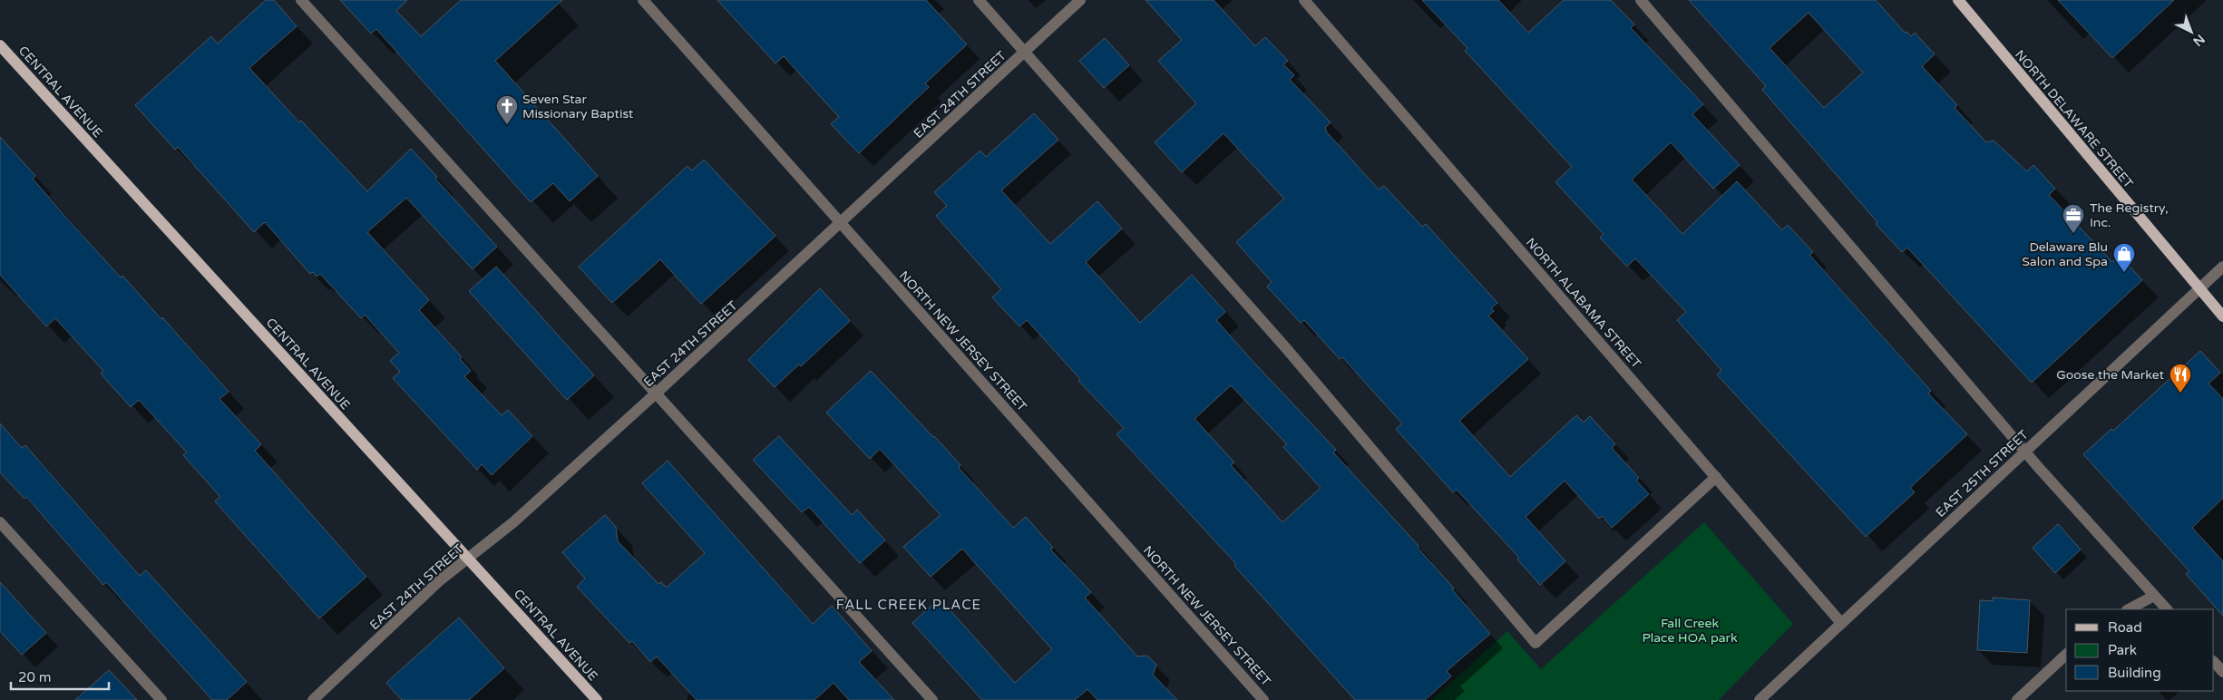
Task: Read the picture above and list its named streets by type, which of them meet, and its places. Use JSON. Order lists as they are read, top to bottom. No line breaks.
{"streets":{"main road":["CENTRAL AVENUE","NORTH DELAWARE STREET"],"street":["EAST 24TH STREET","NORTH ALABAMA STREET","NORTH NEW JERSEY STREET","EAST 25TH STREET"]},"crossings":[["CENTRAL AVENUE","EAST 24TH STREET"],["EAST 24TH STREET","NORTH NEW JERSEY STREET"],["NORTH DELAWARE STREET","EAST 25TH STREET"],["NORTH ALABAMA STREET","EAST 25TH STREET"]],"districts":["FALL CREEK PLACE"],"parks":["Fall Creek Place HOA park"],"places":{"church":["Seven Star Missionary Baptist"],"office":["The Registry, Inc."],"shop":["Delaware Blu Salon and Spa"],"restaurant":["Goose the Market"]},"legend":["Road","Park","Building"],"scale_bar":"20 m","north":"bottom right"}
